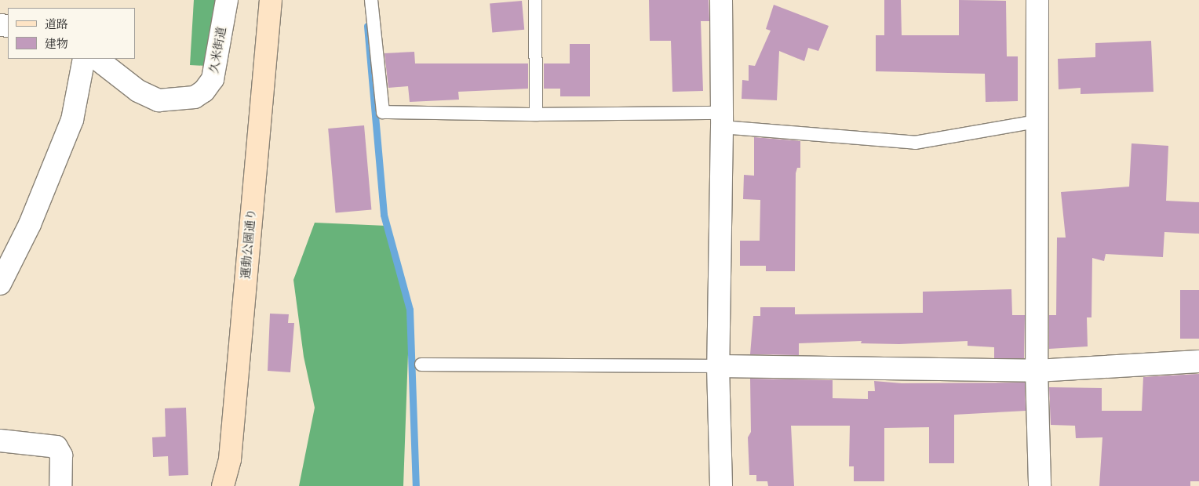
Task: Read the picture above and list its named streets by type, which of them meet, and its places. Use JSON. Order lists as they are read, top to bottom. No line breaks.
{"streets":{"street":["久米街道","運動公園通り"]},"legend":["道路","建物"]}
